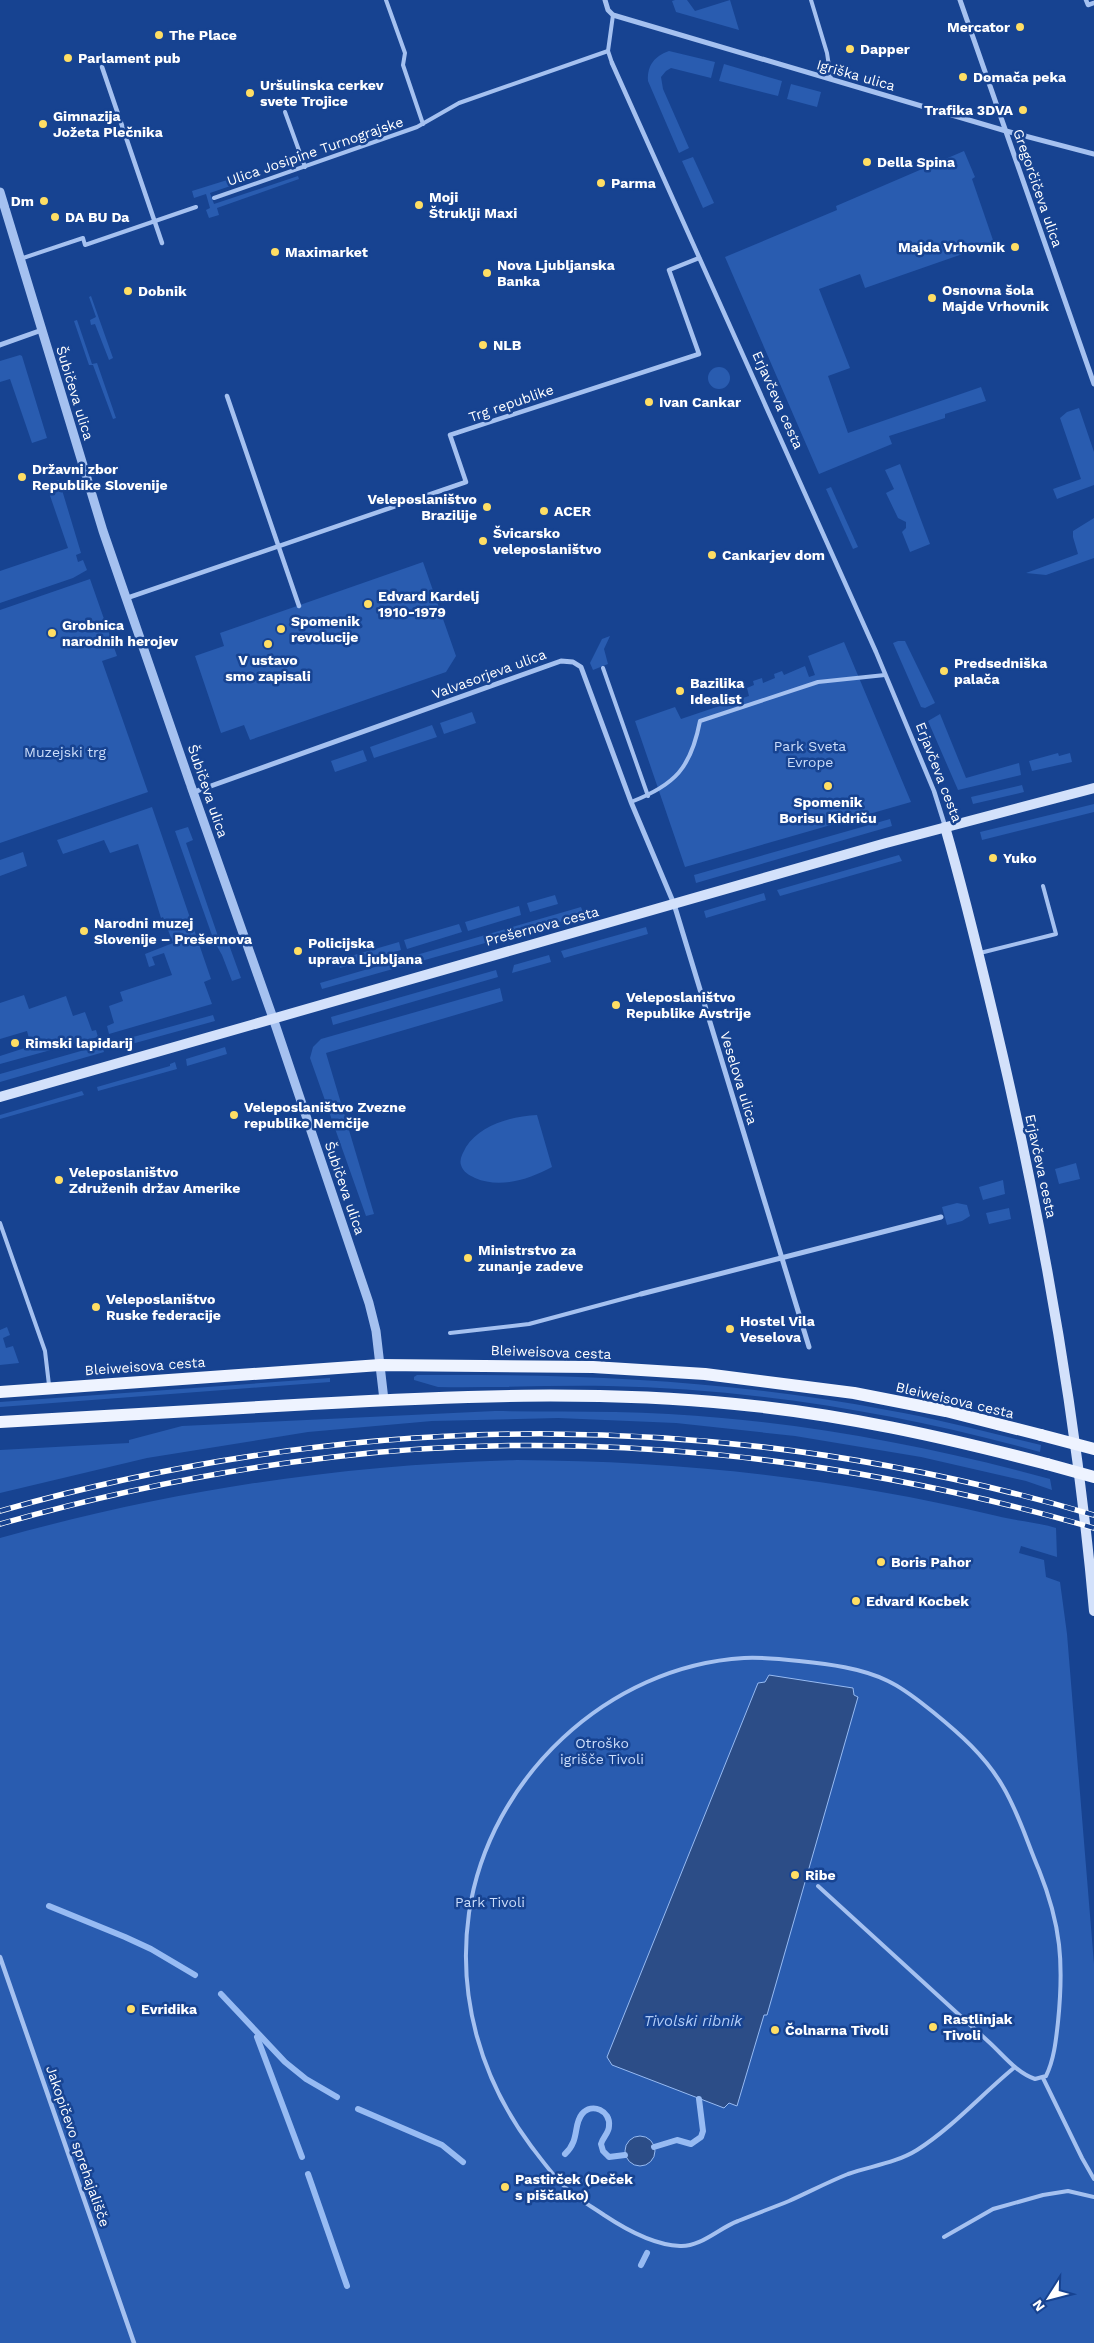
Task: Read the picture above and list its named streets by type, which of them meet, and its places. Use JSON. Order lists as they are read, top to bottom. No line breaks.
{"streets":{"main road":["Erjavčeva cesta","Prešernova cesta","Bleiweisova cesta"],"street":["Igriška ulica","Gregorčičeva ulica","Šubičeva ulica","Trg republike","Valvasorjeva ulica","Veselova ulica","Jakopičevo sprehajališče"],"lane":["Ulica Josipine Turnograjske"]},"crossings":[["Igriška ulica","Gregorčičeva ulica"],["Igriška ulica","Erjavčeva cesta"],["Ulica Josipine Turnograjske","Erjavčeva cesta"],["Šubičeva ulica","Trg republike"],["Šubičeva ulica","Valvasorjeva ulica"],["Šubičeva ulica","Prešernova cesta"],["Šubičeva ulica","Bleiweisova cesta"],["Erjavčeva cesta","Trg republike"],["Erjavčeva cesta","Prešernova cesta"],["Valvasorjeva ulica","Prešernova cesta"],["Valvasorjeva ulica","Veselova ulica"],["Prešernova cesta","Veselova ulica"]],"water":["Tivolski ribnik"],"parks":["Park Sveta Evrope","Muzejski trg","Otroško igrišče Tivoli","Park Tivoli"],"places":["Mercator","The Place","Dapper","Parlament pub","Domača peka","Uršulinska cerkev svete Trojice","Trafika 3DVA","Gimnazija Jožeta Plečnika","Della Spina","Parma","Dm","Moji Štruklji Maxi","DA BU Da","Majda Vrhovnik","Maximarket","Nova Ljubljanska Banka","Dobnik","Osnovna šola Majde Vrhovnik","NLB","Ivan Cankar","Državni zbor Republike Slovenije","Veleposlaništvo Brazilije","ACER","Švicarsko veleposlaništvo","Cankarjev dom","Edvard Kardelj 1910-1979","Spomenik revolucije","Grobnica narodnih herojev","V ustavo smo zapisali","Predsedniška palača","Bazilika Idealist","Spomenik Borisu Kidriču","Yuko","Narodni muzej Slovenije – Prešernova","Policijska uprava Ljubljana","Veleposlaništvo Republike Avstrije","Rimski lapidarij","Veleposlaništvo Zvezne republike Nemčije","Veleposlaništvo Združenih držav Amerike","Ministrstvo za zunanje zadeve","Veleposlaništvo Ruske federacije","Hostel Vila Veselova","Boris Pahor","Edvard Kocbek","Ribe","Evridika","Rastlinjak Tivoli","Čolnarna Tivoli","Pastirček (Deček s piščalko)"],"north":"bottom left"}
